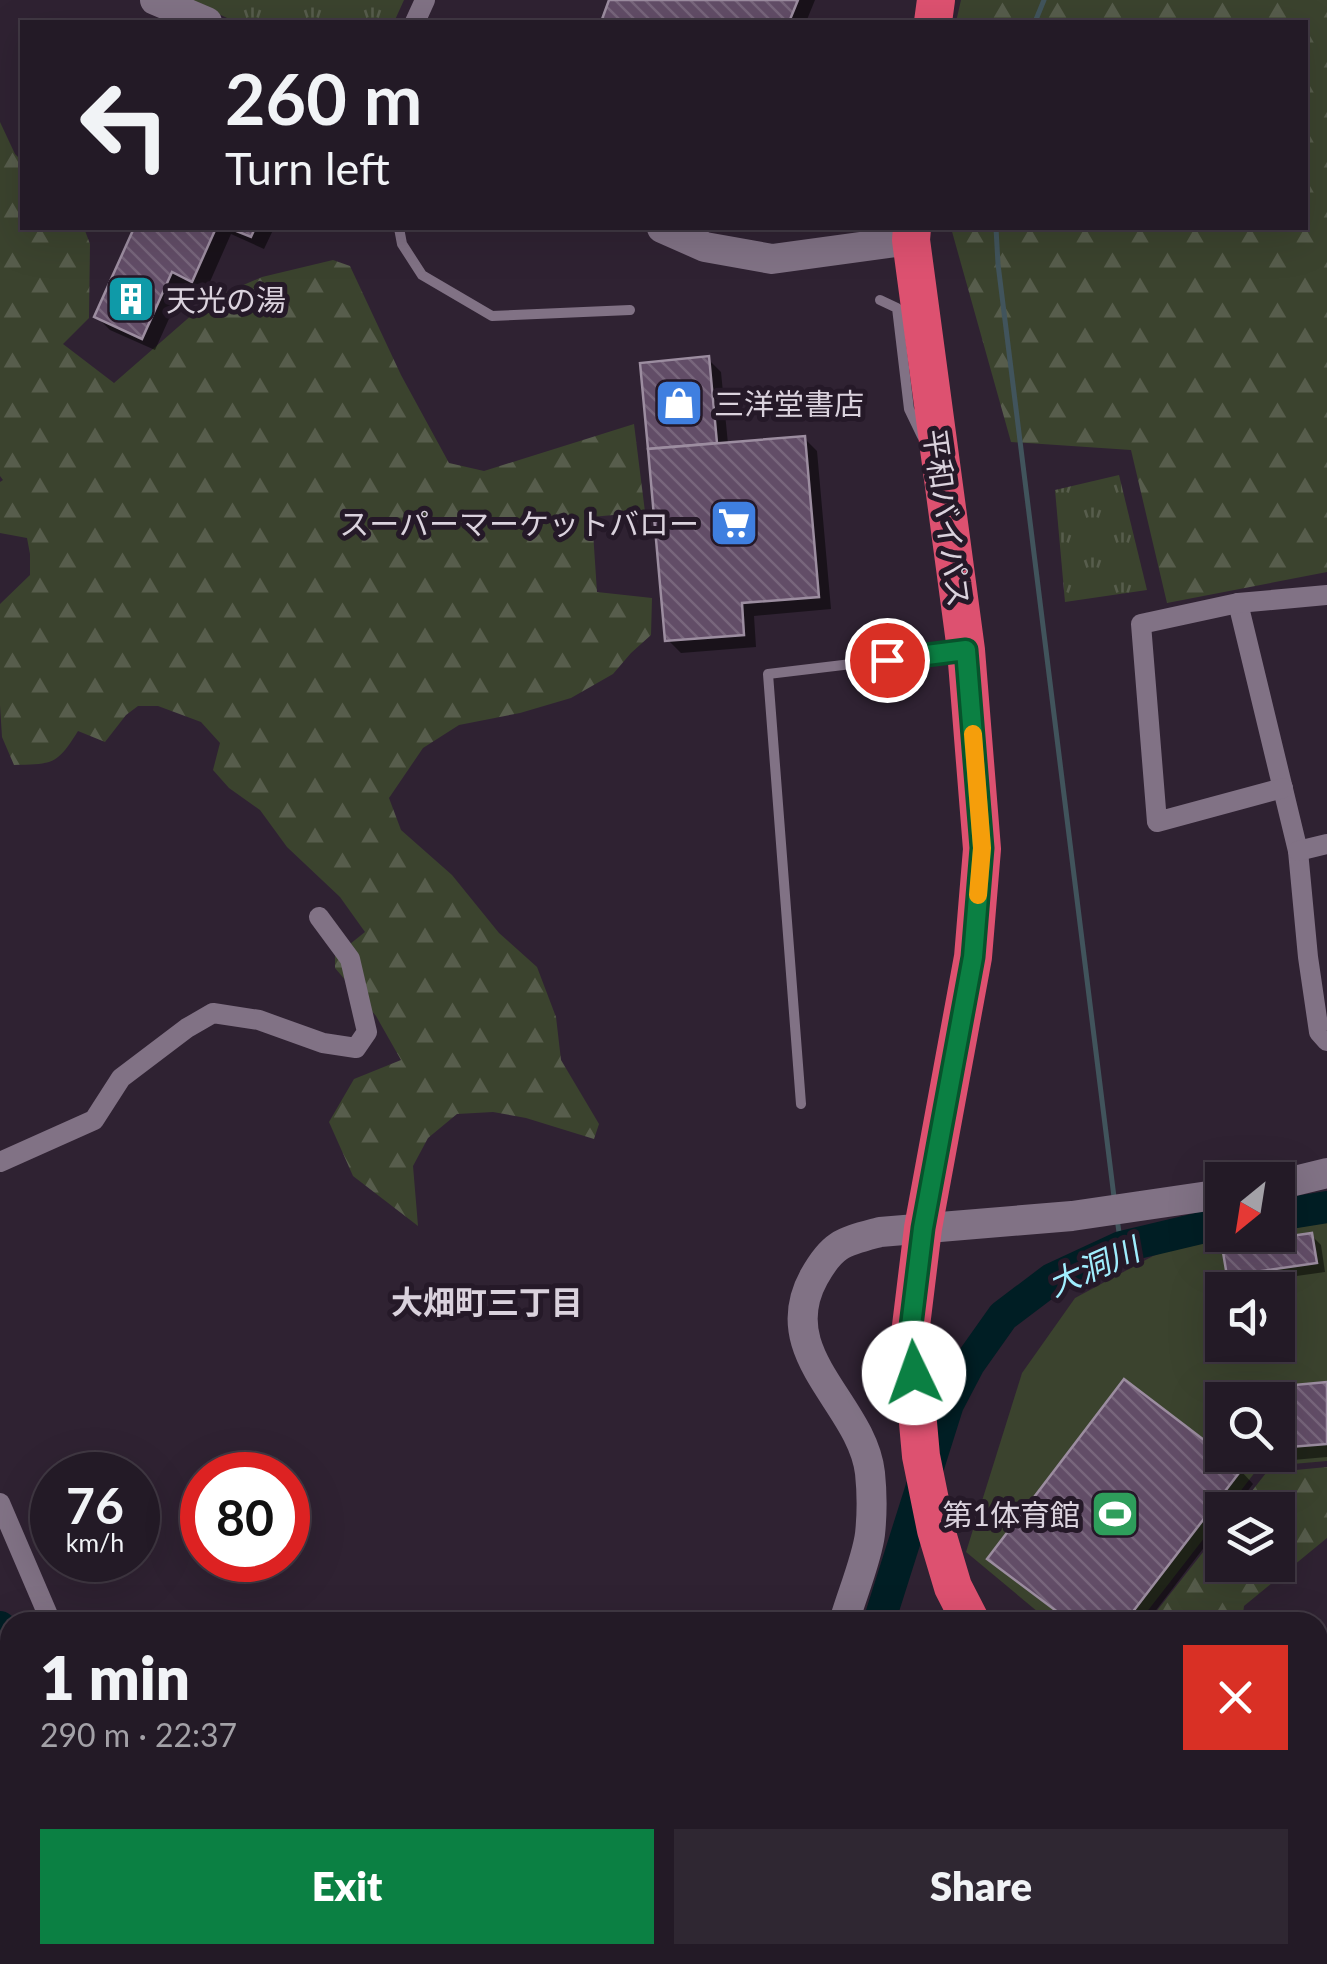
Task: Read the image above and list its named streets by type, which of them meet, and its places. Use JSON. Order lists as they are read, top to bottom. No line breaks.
{"streets":{"highway":["平和バイパス"]},"districts":["大畑町三丁目"],"water":["大洞川"],"places":{"building":["天光の湯"],"shop":["三洋堂書店"],"supermarket":["スーパーマーケットバロー"],"sports":["第1体育館"]},"north":"bottom left","page":{"turn":["260 m","Turn left"],"speed":"76 km/h","limit":"80","heading":["1 min","290 m · 22:37"],"buttons":["Exit","Share"]}}
